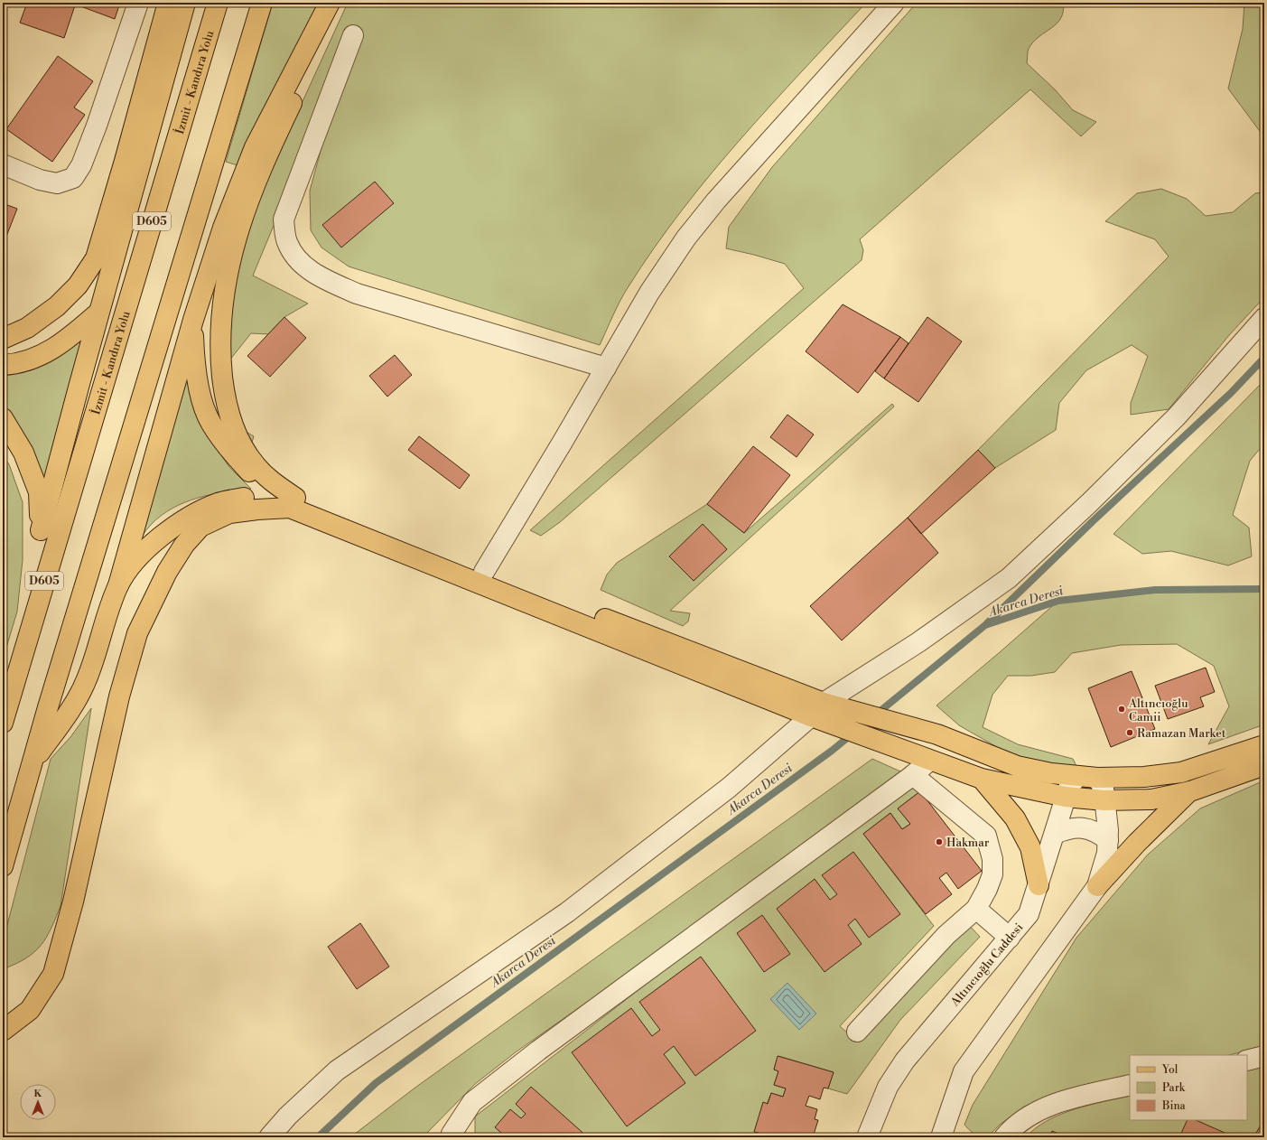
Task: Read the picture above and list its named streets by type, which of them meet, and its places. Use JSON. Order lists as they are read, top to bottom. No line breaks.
{"streets":{"main road":["İzmit - Kandıra Yolu","D605"],"street":["Altıncıoğlu Caddesi"]},"water":["Akarca Deresi"],"places":["Altıncıoğlu Camii","Ramazan Market","Hakmar"],"legend":["Yol","Park","Bina"],"north":"top"}
